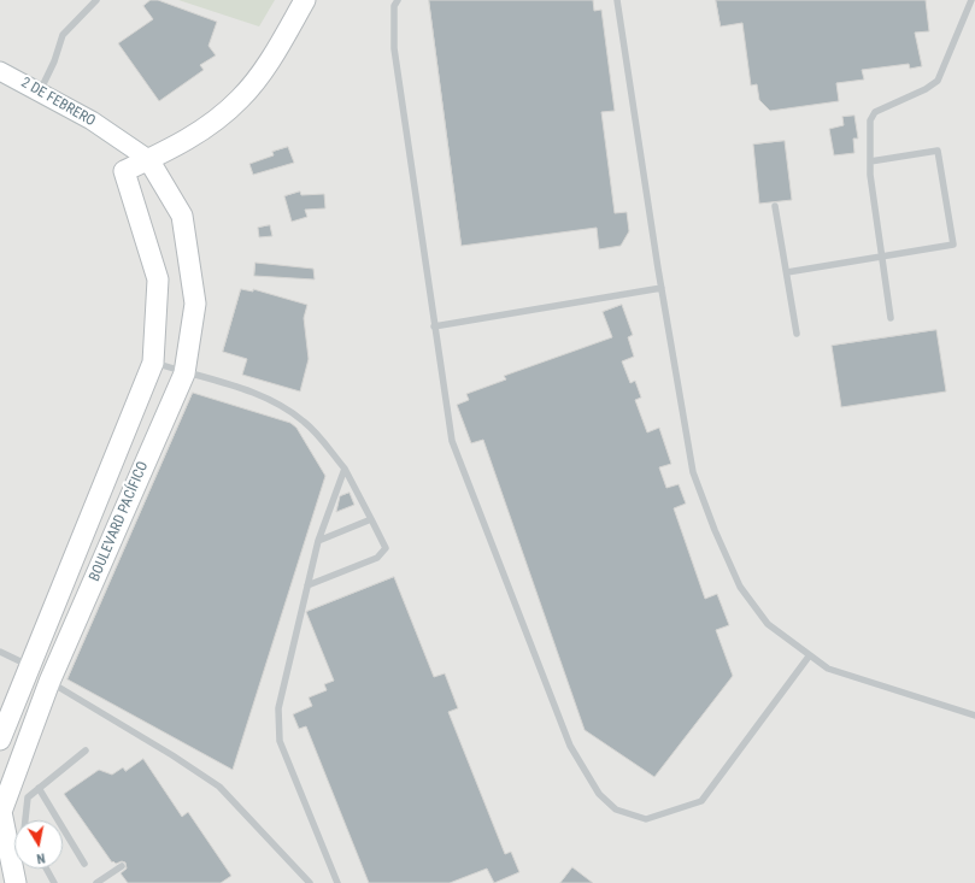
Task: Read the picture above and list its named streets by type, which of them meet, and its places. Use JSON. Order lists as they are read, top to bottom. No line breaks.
{"streets":{"main road":["2 DE FEBRERO","BOULEVARD PACÍFICO"]},"crossings":[["2 DE FEBRERO","BOULEVARD PACÍFICO"]],"north":"bottom"}
